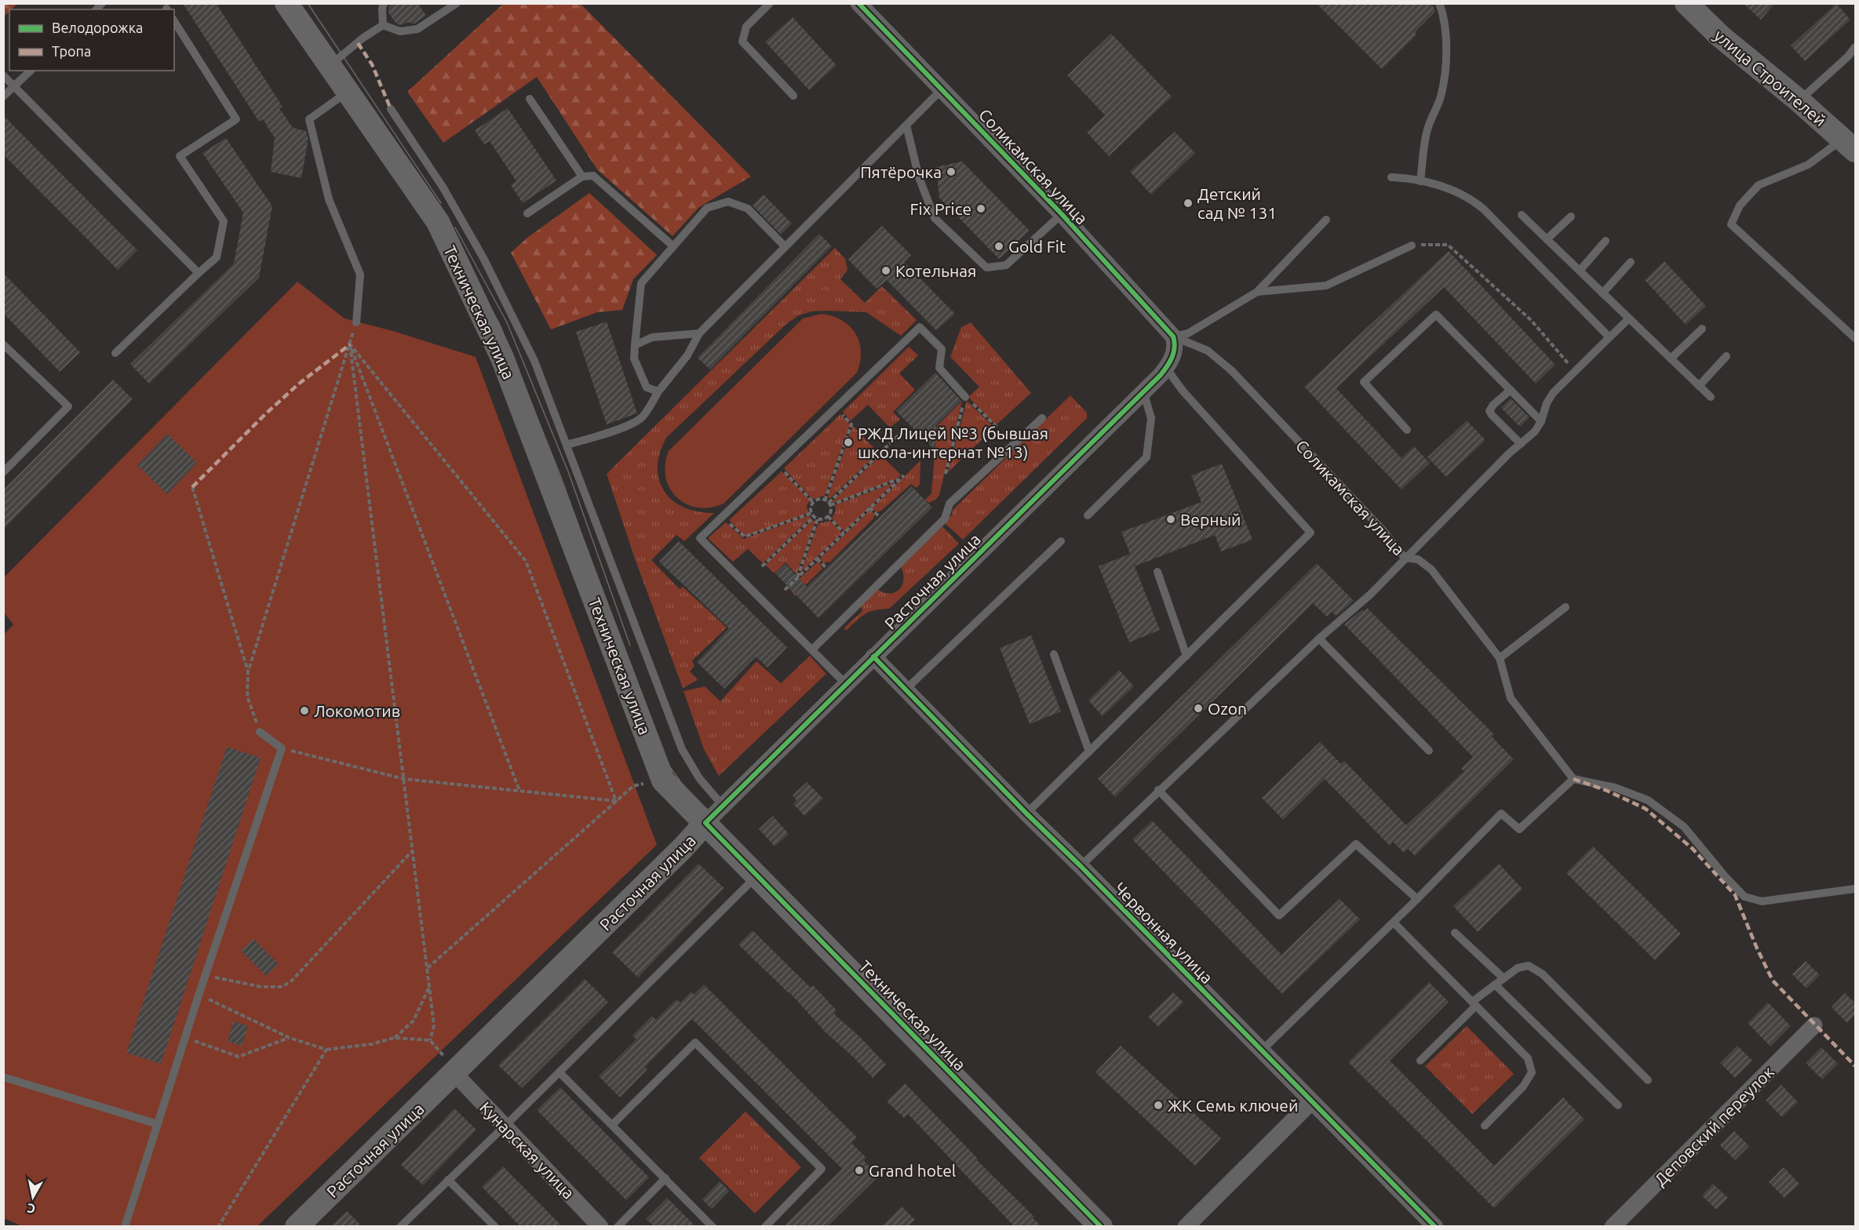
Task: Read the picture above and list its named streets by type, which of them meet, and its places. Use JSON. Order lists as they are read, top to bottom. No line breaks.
{"streets":{"main road":["улица Строителей","Техническая улица","Расточная улица"],"street":["Соликамская улица","Червонная улица","Деповский переулок","Кунарская улица"]},"crossings":[["Техническая улица","Расточная улица"],["Расточная улица","Червонная улица"],["Расточная улица","Кунарская улица"]],"places":["Пятёрочка","Детский сад № 131","Fix Price","Gold Fit","Котельная","РЖД Лицей №3 (бывшая школа-интернат №13)","Верный","Ozon","Локомотив","ЖК Семь ключей","Grand hotel"],"legend":["Велодорожка","Тропа"],"north":"bottom"}
